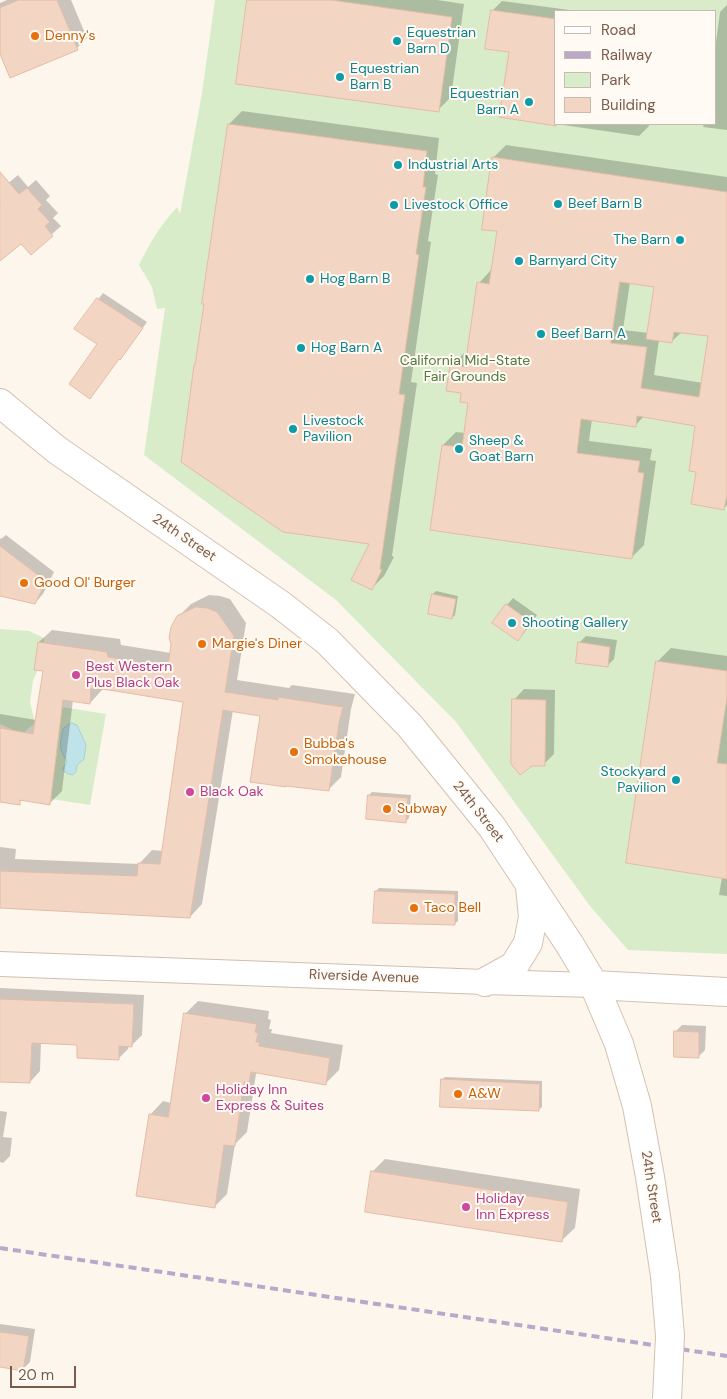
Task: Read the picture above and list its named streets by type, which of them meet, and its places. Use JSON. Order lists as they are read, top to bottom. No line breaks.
{"streets":{"main road":["24th Street","Riverside Avenue"]},"crossings":[["24th Street","Riverside Avenue"]],"parks":["California Mid-State Fair Grounds"],"places":["Denny's","Equestrian Barn D","Equestrian Barn B","Equestrian Barn A","Industrial Arts","Beef Barn B","Livestock Office","The Barn","Barnyard City","Hog Barn B","Beef Barn A","Hog Barn A","Livestock Pavilion","Sheep & Goat Barn","Good Ol' Burger","Shooting Gallery","Margie's Diner","Best Western Plus Black Oak","Bubba's Smokehouse","Stockyard Pavilion","Black Oak","Subway","Taco Bell","A&W","Holiday Inn Express & Suites","Holiday Inn Express"],"legend":["Road","Railway","Park","Building"],"scale_bar":"20 m"}
